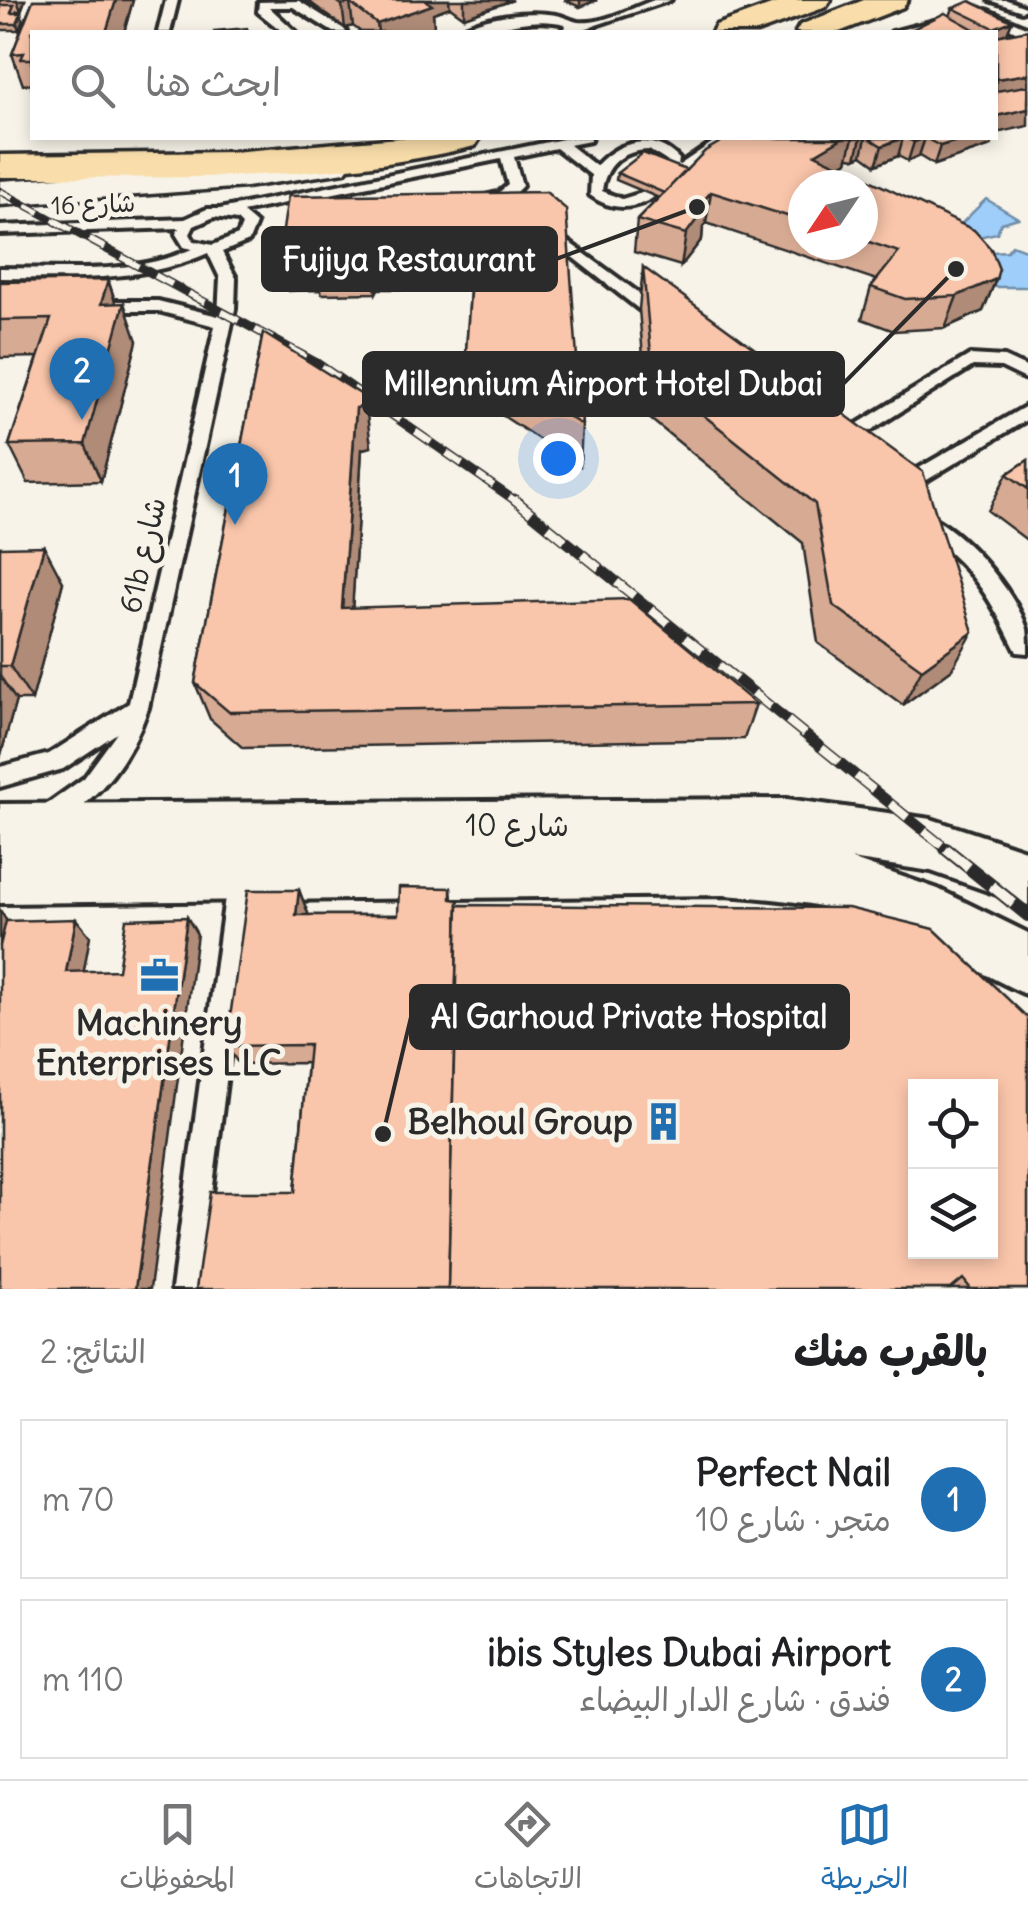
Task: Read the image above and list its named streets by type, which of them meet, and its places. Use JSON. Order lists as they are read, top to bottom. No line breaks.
{"streets":{"street":["شارع 10"],"lane":["شارع 16","61b شارع"]},"crossings":[["شارع 16","61b شارع"],["61b شارع","شارع 10"]],"places":{"other":["Fujiya Restaurant","Millennium Airport Hotel Dubai","Al Garhoud Private Hospital"],"office":["Machinery Enterprises LLC"],"building":["Belhoul Group"]},"north":"bottom left","page":{"search":"ابحث هنا","pins":["2","1"],"heading":["بالقرب منك","النتائج: 2"],"list":[{"mark":"1","name":"Perfect Nail","note":"متجر · شارع 10","value":"70 m"},{"mark":"2","name":"ibis Styles Dubai Airport","note":"فندق · شارع الدار البيضاء","value":"110 m"}],"nav":["الخريطة","الاتجاهات","المحفوظات"]}}
